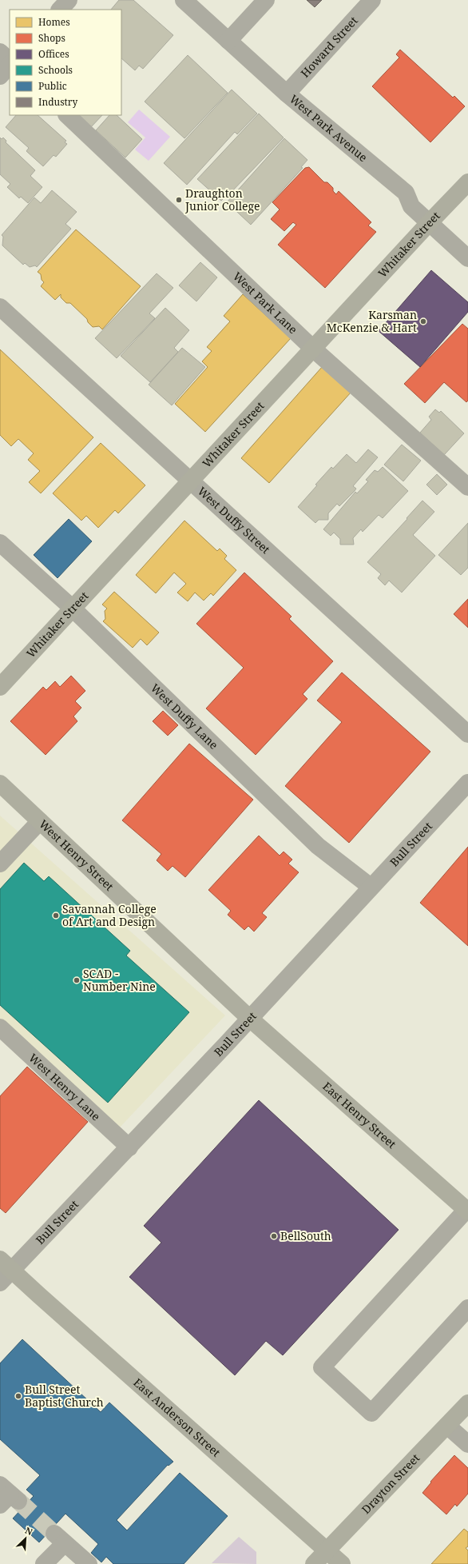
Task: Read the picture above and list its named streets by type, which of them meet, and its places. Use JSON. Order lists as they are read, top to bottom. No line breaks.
{"streets":{"main road":["Whitaker Street","West Henry Street","East Henry Street","East Anderson Street","Drayton Street"],"street":["Howard Street","West Park Avenue","West Park Lane","West Duffy Street","West Duffy Lane","Bull Street","West Henry Lane"]},"crossings":[["Howard Street","West Park Avenue"],["West Park Avenue","Whitaker Street"],["Whitaker Street","West Park Lane"],["Whitaker Street","West Duffy Street"],["Whitaker Street","West Duffy Lane"],["West Duffy Lane","Bull Street"],["Bull Street","West Henry Street"],["Bull Street","West Henry Lane"],["Bull Street","East Henry Street"],["Bull Street","East Anderson Street"],["West Henry Street","East Henry Street"],["East Anderson Street","Drayton Street"]],"places":["Draughton Junior College","Karsman McKenzie & Hart","Savannah College of Art and Design","SCAD - Number Nine","BellSouth","Bull Street Baptist Church"],"legend":["Homes","Shops","Offices","Schools","Public","Industry"],"north":"top right"}
